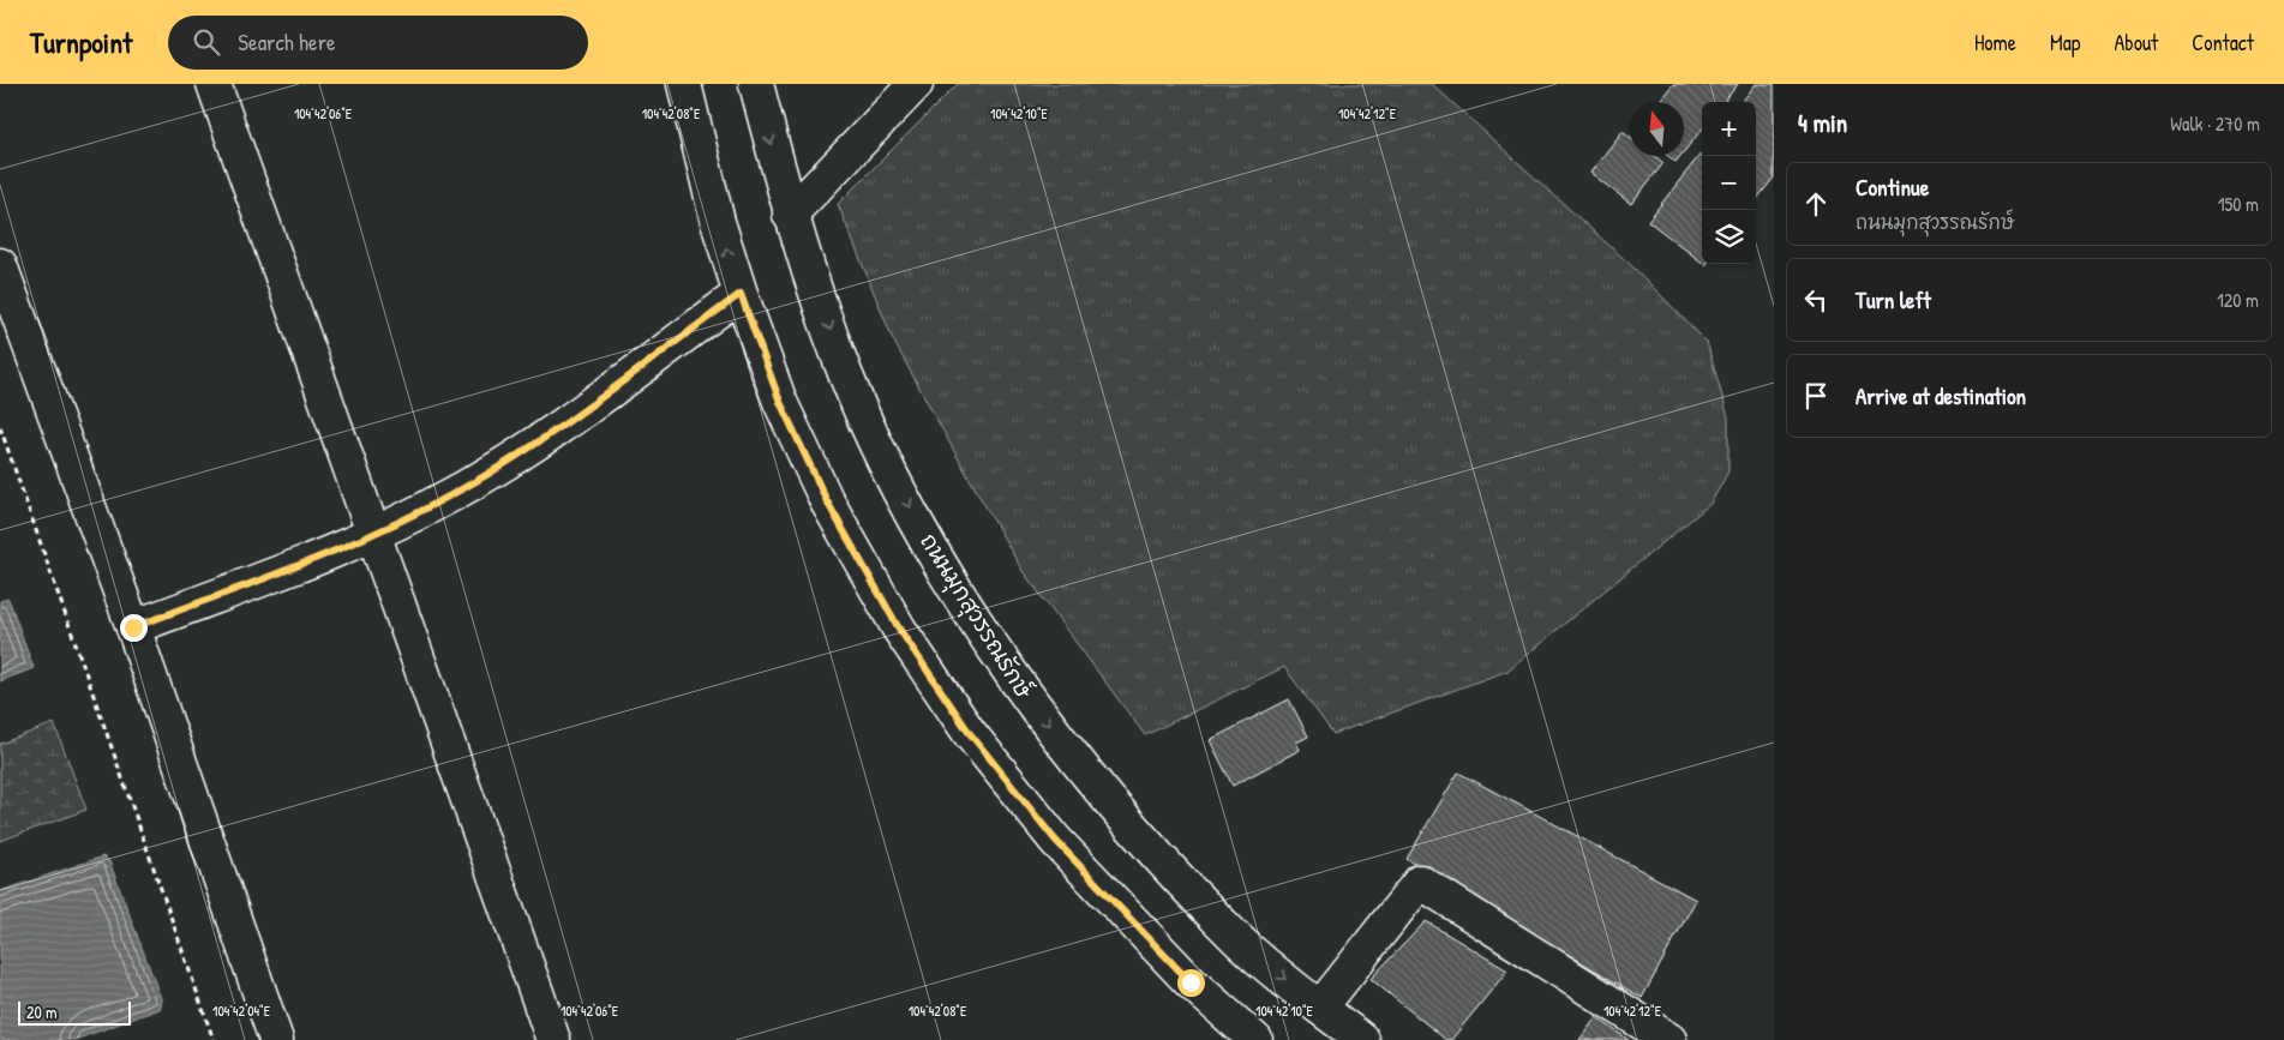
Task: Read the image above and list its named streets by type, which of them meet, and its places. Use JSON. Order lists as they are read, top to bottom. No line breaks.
{"streets":{"street":["ถนนมุกสุวรรณรักษ์"]},"scale_bar":"20 m","north":"top","page":{"header":"Turnpoint","search":"Search here","nav":["Home","Map","About","Contact"],"heading":["4 min","Walk · 270 m"],"map_buttons":["+","−"],"list":[["Continue","ถนนมุกสุวรรณรักษ์","150 m"],["Turn left","120 m"],"Arrive at destination"],"scale":"20 m"},"coordinates":["104°42'06\"E","104°42'08\"E","104°42'10\"E","104°42'12\"E","104°42'04\"E"]}
